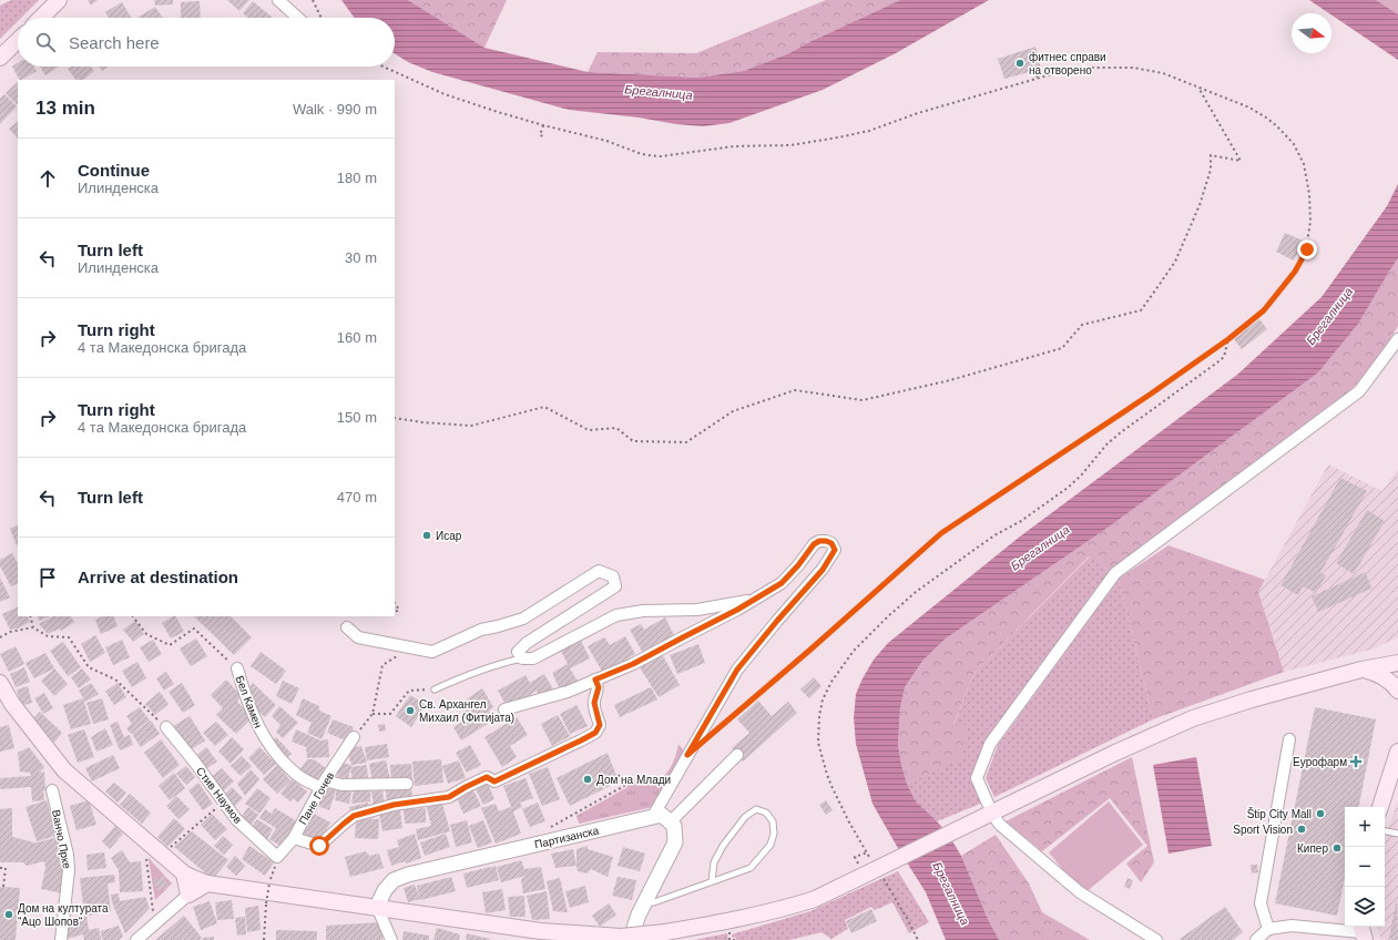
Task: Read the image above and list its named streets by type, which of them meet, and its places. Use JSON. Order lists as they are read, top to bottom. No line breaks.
{"streets":{"street":["Бел Камен","Стив Наумов","Пане Гочев","Партизанска","Ванчо Прке"]},"crossings":[["Бел Камен","Пане Гочев"],["Стив Наумов","Пане Гочев"]],"water":["Брегалница"],"places":{"other":["фитнес справи на отворено","Исар","Св. Архангел Михаил (Фитијата)","Дом на Млади","Štip City Mall","Sport Vision","Кипер","Дом на културата “Ацо Шопов“"],"health":["Еурофарм"]},"north":"right","page":{"search":"Search here","heading":["13 min","Walk · 990 m"],"list":[["Continue","Илинденска","180 m"],["Turn left","Илинденска","30 m"],["Turn right","4 та Македонска бригада","160 m"],["Turn right","4 та Македонска бригада","150 m"],["Turn left","470 m"],"Arrive at destination"],"map_buttons":["+","−"]}}
